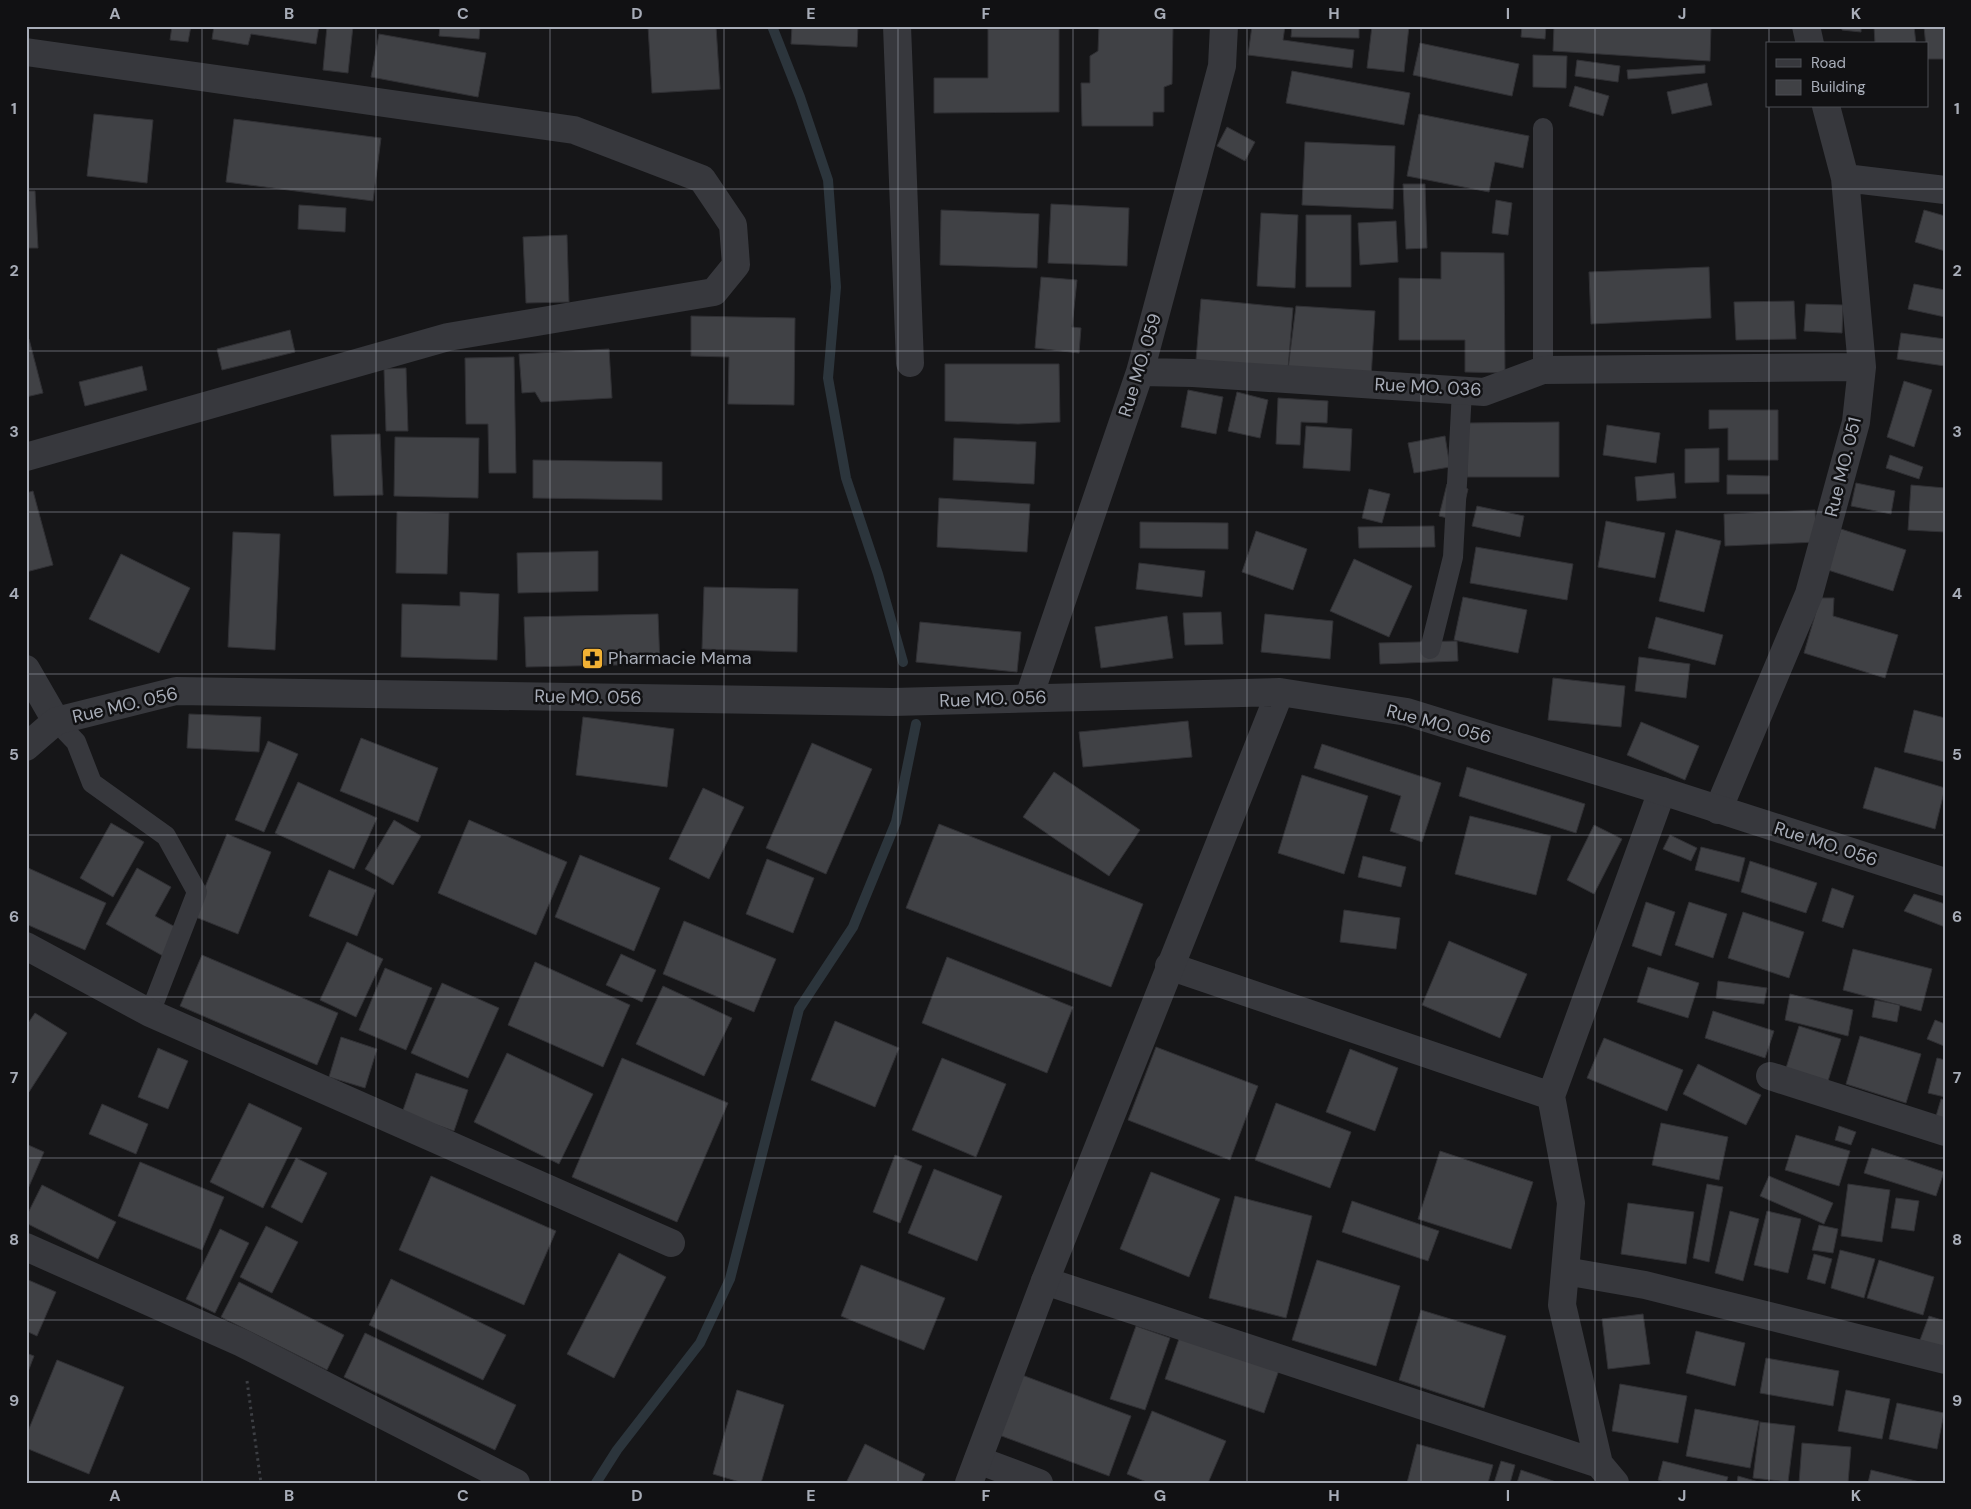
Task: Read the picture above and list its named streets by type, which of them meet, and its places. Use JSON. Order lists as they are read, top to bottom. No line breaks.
{"streets":{"street":["Rue MO. 059","Rue MO. 036","Rue MO. 051","Rue MO. 056"]},"crossings":[["Rue MO. 059","Rue MO. 036"],["Rue MO. 059","Rue MO. 056"],["Rue MO. 036","Rue MO. 051"],["Rue MO. 051","Rue MO. 056"]],"places":{"pharmacy":["Pharmacie Mama"]},"legend":["Road","Building"],"grid":{"columns":["A","B","C","D","E","F","G","H","I","J","K"],"rows":["1","2","3","4","5","6","7","8","9"]}}
